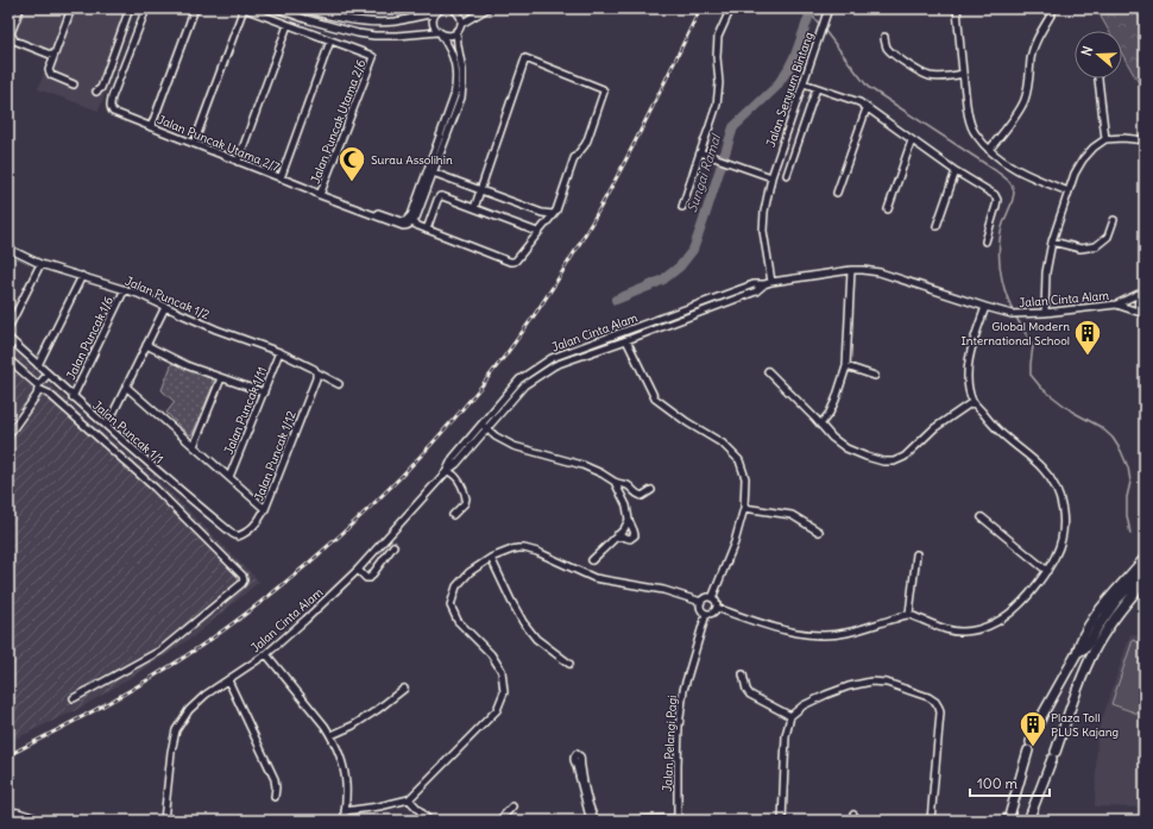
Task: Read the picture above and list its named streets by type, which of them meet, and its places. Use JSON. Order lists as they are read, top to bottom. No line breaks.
{"streets":{"street":["Jalan Senyum Bintang","Jalan Puncak Utama 2/6","Jalan Puncak Utama 2/7","Jalan Puncak 1/2","Jalan Cinta Alam","Jalan Puncak 1/6","Jalan Puncak 1/11","Jalan Puncak 1/1","Jalan Puncak 1/12","Jalan Pelangi Pagi"]},"crossings":[["Jalan Senyum Bintang","Jalan Cinta Alam"],["Jalan Puncak Utama 2/6","Jalan Puncak Utama 2/7"],["Jalan Puncak 1/2","Jalan Puncak 1/6"],["Jalan Puncak 1/2","Jalan Puncak 1/11"],["Jalan Puncak 1/2","Jalan Puncak 1/12"],["Jalan Puncak 1/6","Jalan Puncak 1/1"],["Jalan Puncak 1/1","Jalan Puncak 1/12"]],"water":["Sungai Ramal"],"places":{"mosque":["Surau Assolihin"],"building":["Global Modern International School","Plaza Toll PLUS Kajang"]},"scale_bar":"100 m","north":"left"}
